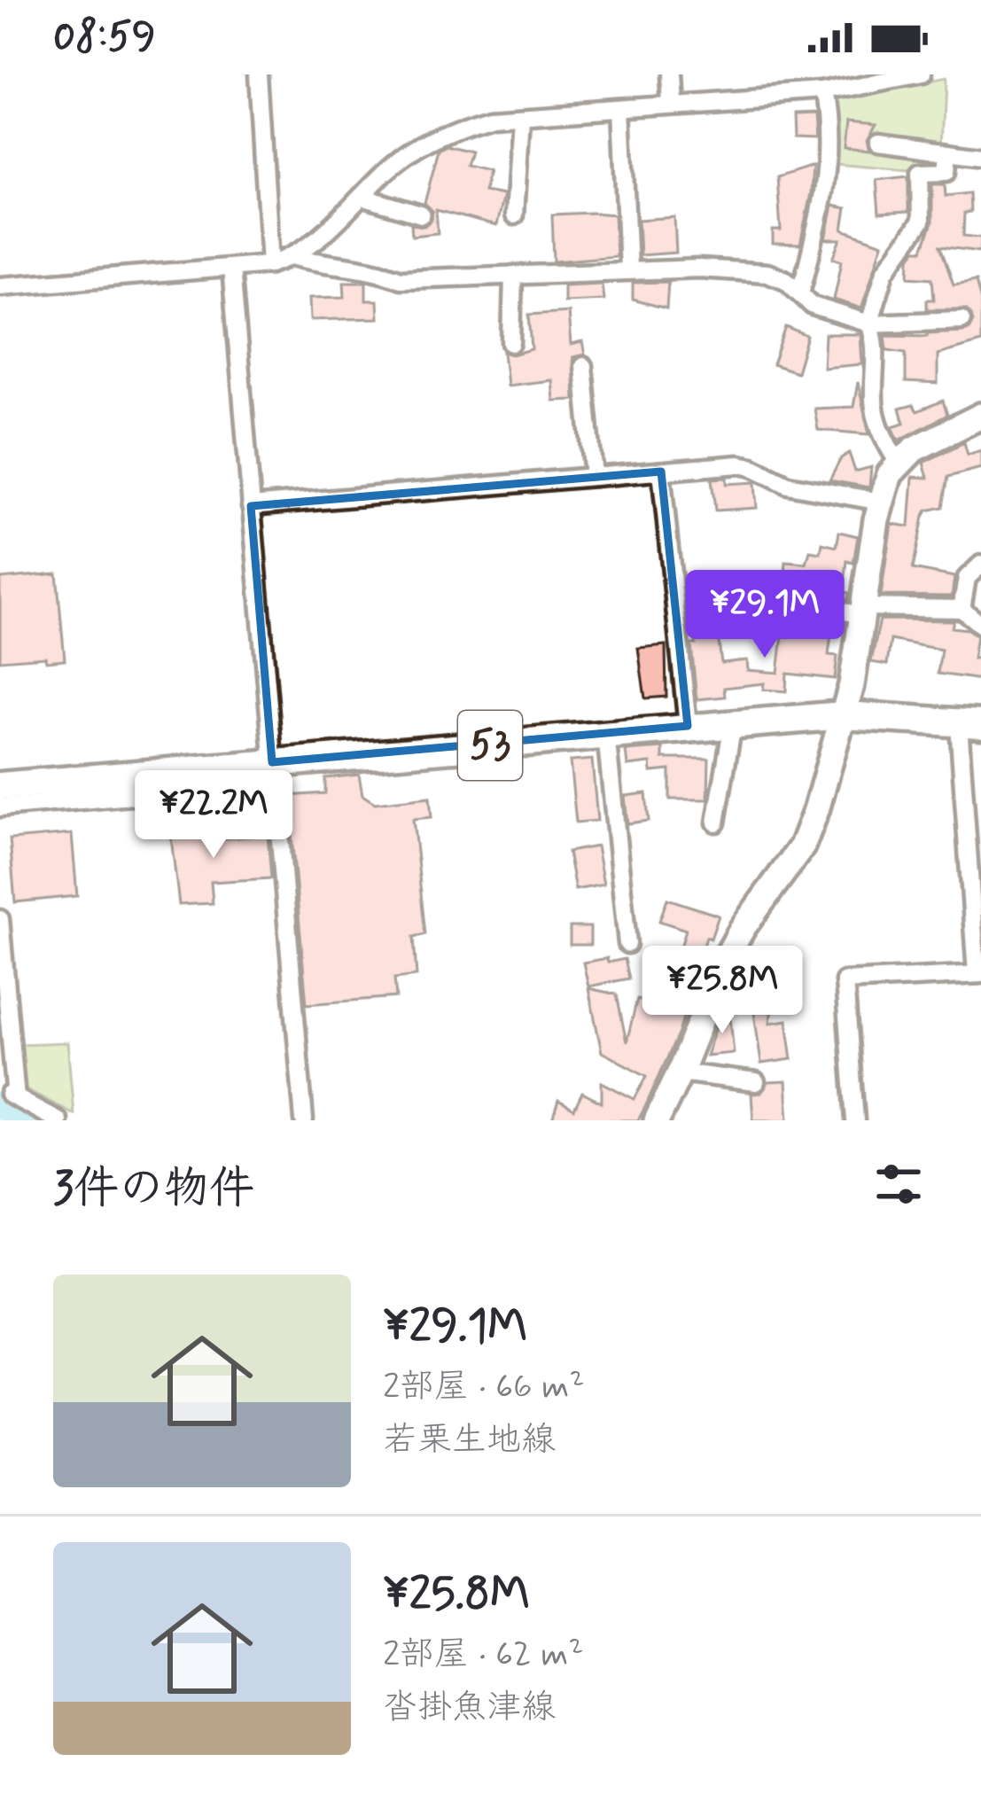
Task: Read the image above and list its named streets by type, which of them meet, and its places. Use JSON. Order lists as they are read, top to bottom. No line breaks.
{"streets":{"main road":["53"]},"page":{"status":"08:59","price":["¥29.1M","¥22.2M","¥25.8M"],"heading":"3件の物件","list":[{"name":"¥29.1M","note":"2部屋 · 66 m² · 若栗生地線"},{"name":"¥25.8M","note":"2部屋 · 62 m² · 沓掛魚津線"}]}}
